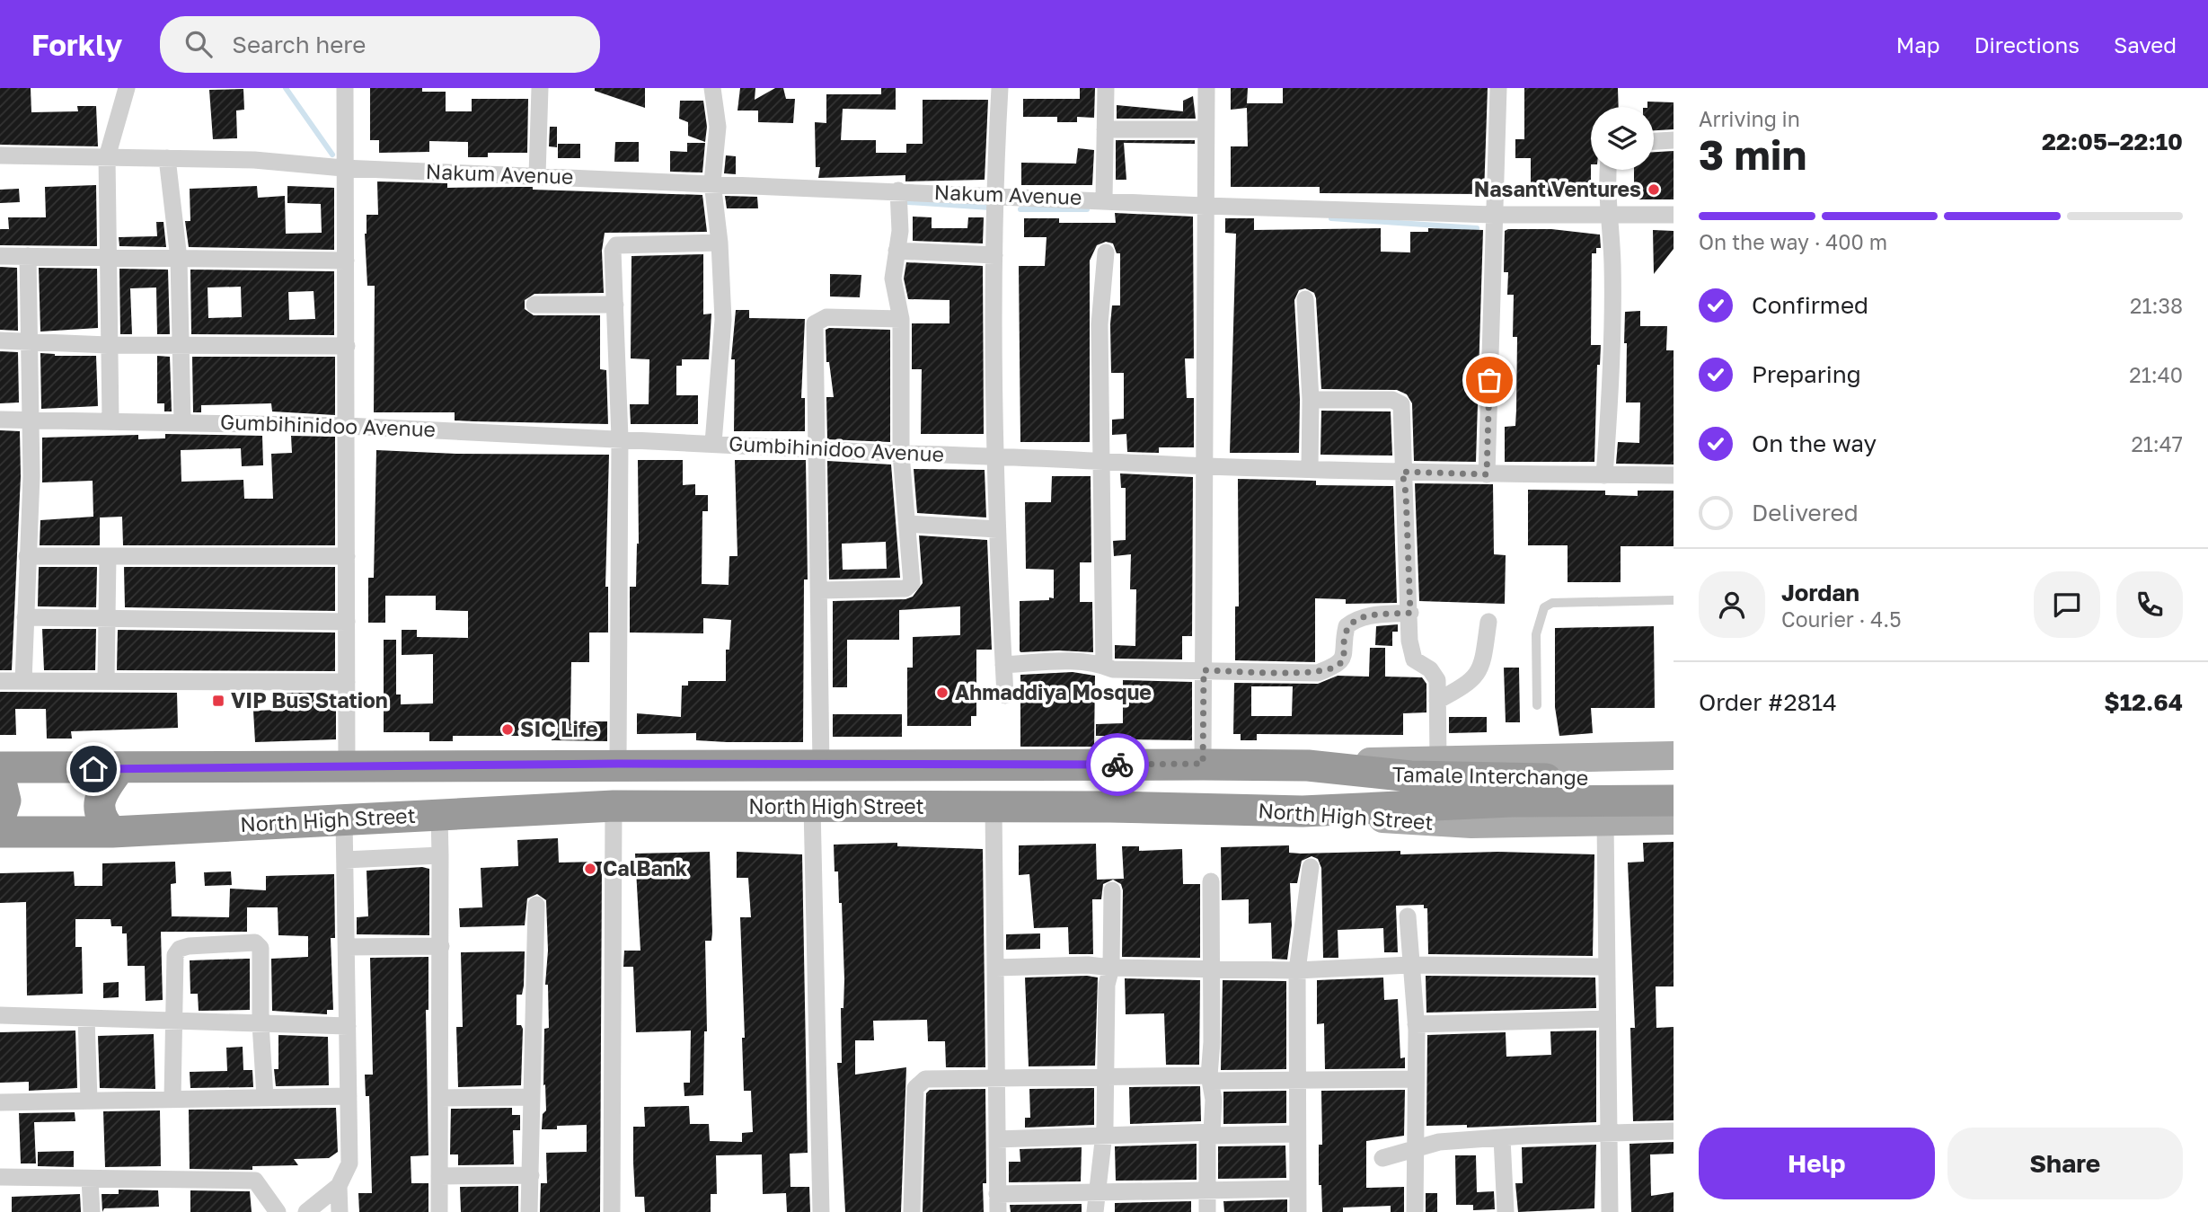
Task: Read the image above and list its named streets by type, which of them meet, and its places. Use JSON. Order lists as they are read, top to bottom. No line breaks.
{"streets":{"highway":["Tamale Interchange","North High Street"],"street":["Nakum Avenue","Gumbihinidoo Avenue"]},"crossings":[["Tamale Interchange","North High Street"]],"places":{"other":["Nasant Ventures","Ahmaddiya Mosque","SIC Life","CalBank"],"transit":["VIP Bus Station"]},"page":{"header":"Forkly","search":"Search here","nav":["Map","Directions","Saved"],"heading":["3 min","Arriving in","22:05–22:10"],"panel":["Jordan","Courier · 4.5","Order #2814","$12.64"],"bar":"On the way · 400 m","list":[["Confirmed","21:38"],["Preparing","21:40"],["On the way","21:47"],"Delivered"],"buttons":["Help","Share"]}}
